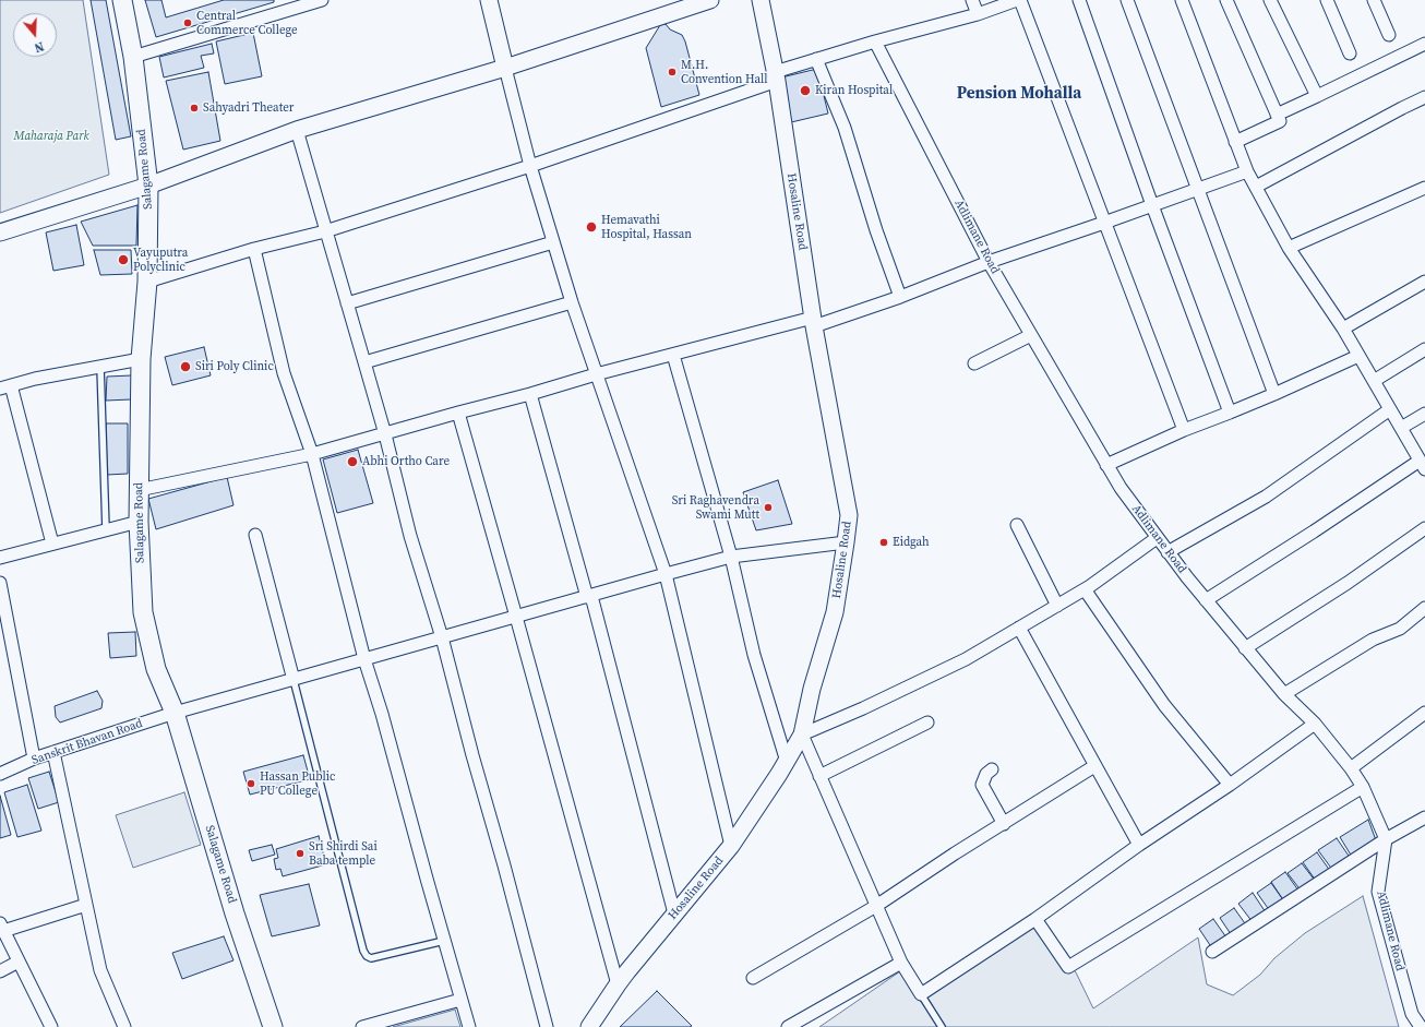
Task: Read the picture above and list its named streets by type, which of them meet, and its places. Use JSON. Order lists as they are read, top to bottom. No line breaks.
{"streets":{"main road":["Salagame Road"],"street":["Hosaline Road","Adlimane Road","Sanskrit Bhavan Road"]},"crossings":[["Salagame Road","Sanskrit Bhavan Road"],["Hosaline Road","Sanskrit Bhavan Road"]],"districts":["Pension Mohalla"],"parks":["Maharaja Park"],"places":["Central Commerce College","M.H. Convention Hall","Kiran Hospital","Sahyadri Theater","Hemavathi Hospital, Hassan","Vayuputra Polyclinic","Siri Poly Clinic","Abhi Ortho Care","Sri Raghavendra Swami Mutt","Eidgah","Hassan Public PU College","Sri Shirdi Sai Baba temple"],"north":"bottom"}
